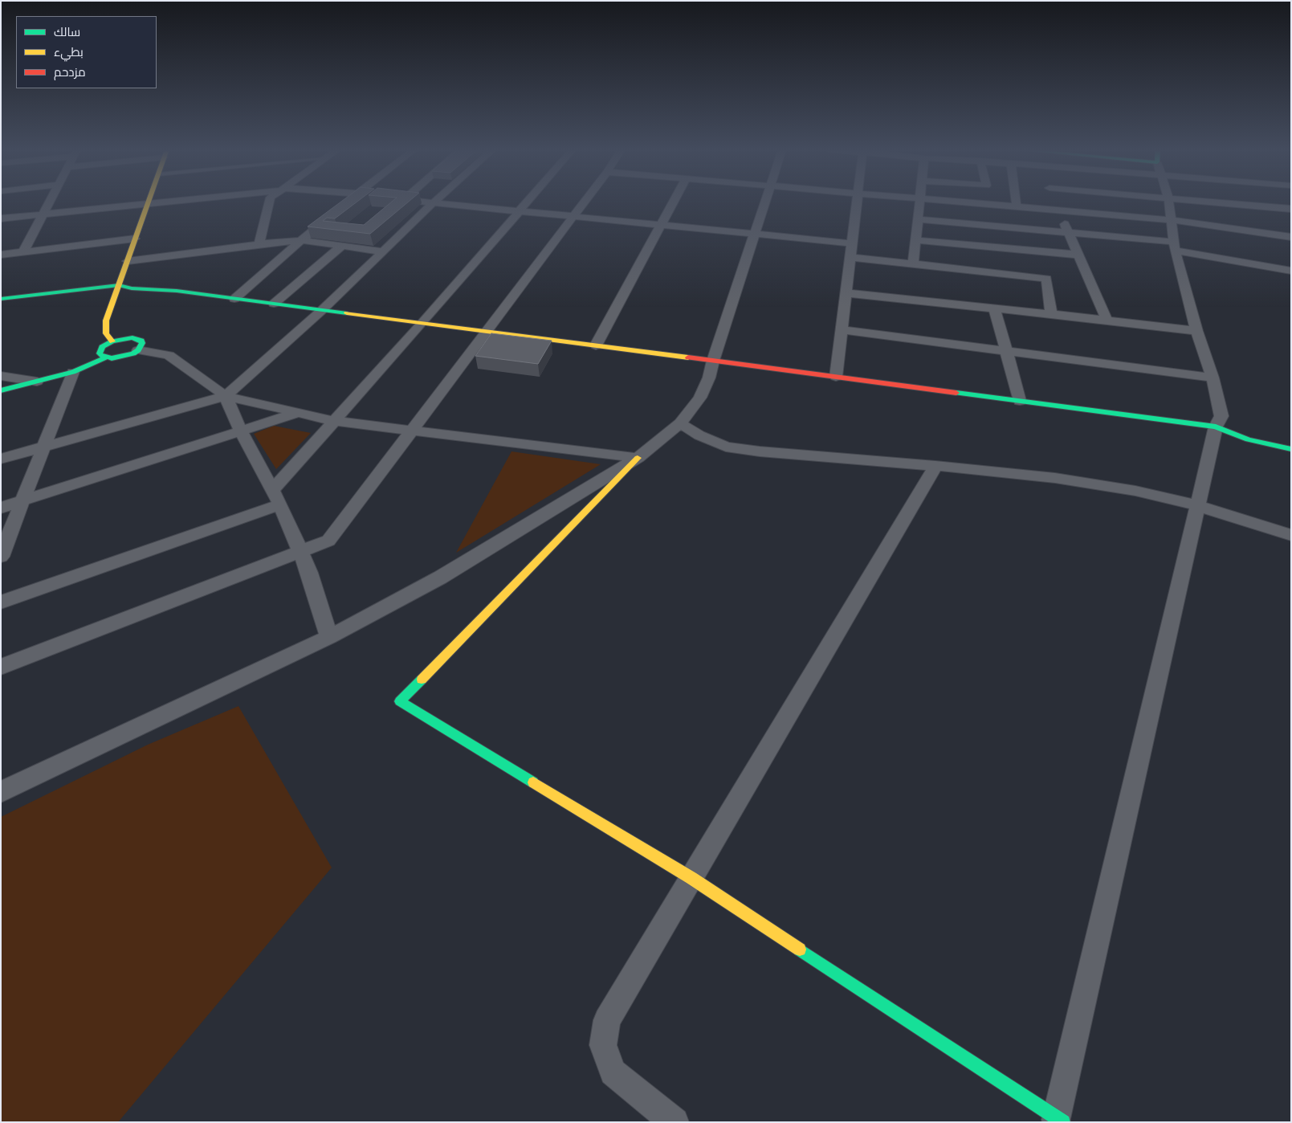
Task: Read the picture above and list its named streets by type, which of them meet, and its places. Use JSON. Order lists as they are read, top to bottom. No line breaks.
{"legend":["سالك","بطيء","مزدحم"]}
